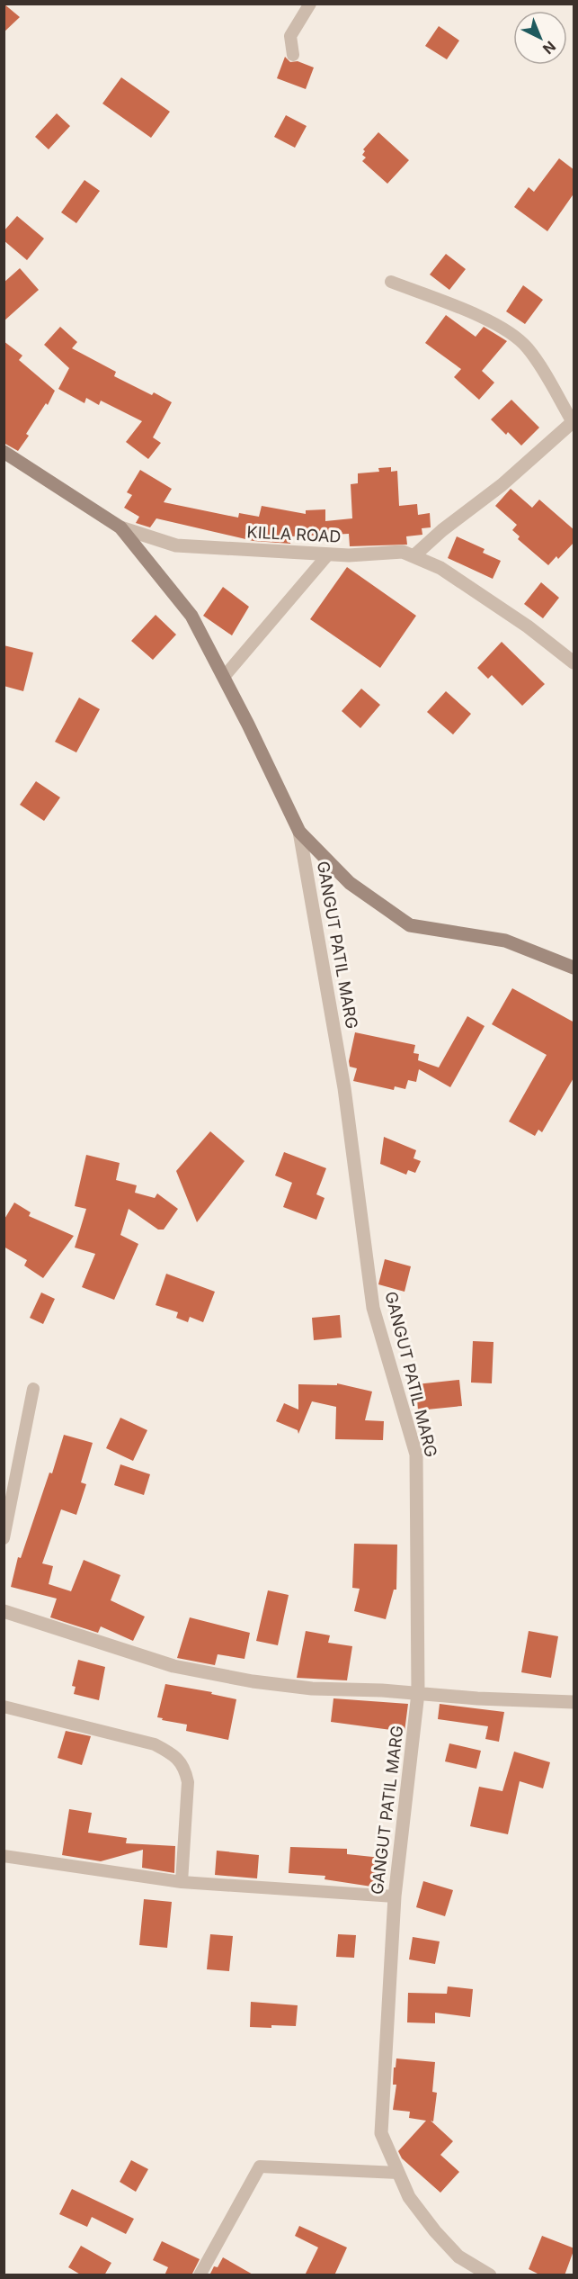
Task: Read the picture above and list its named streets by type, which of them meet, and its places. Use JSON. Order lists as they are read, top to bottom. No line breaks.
{"streets":{"main road":["KILLA ROAD","GANGUT PATIL MARG"]},"crossings":[["KILLA ROAD","GANGUT PATIL MARG"]],"north":"bottom right"}
